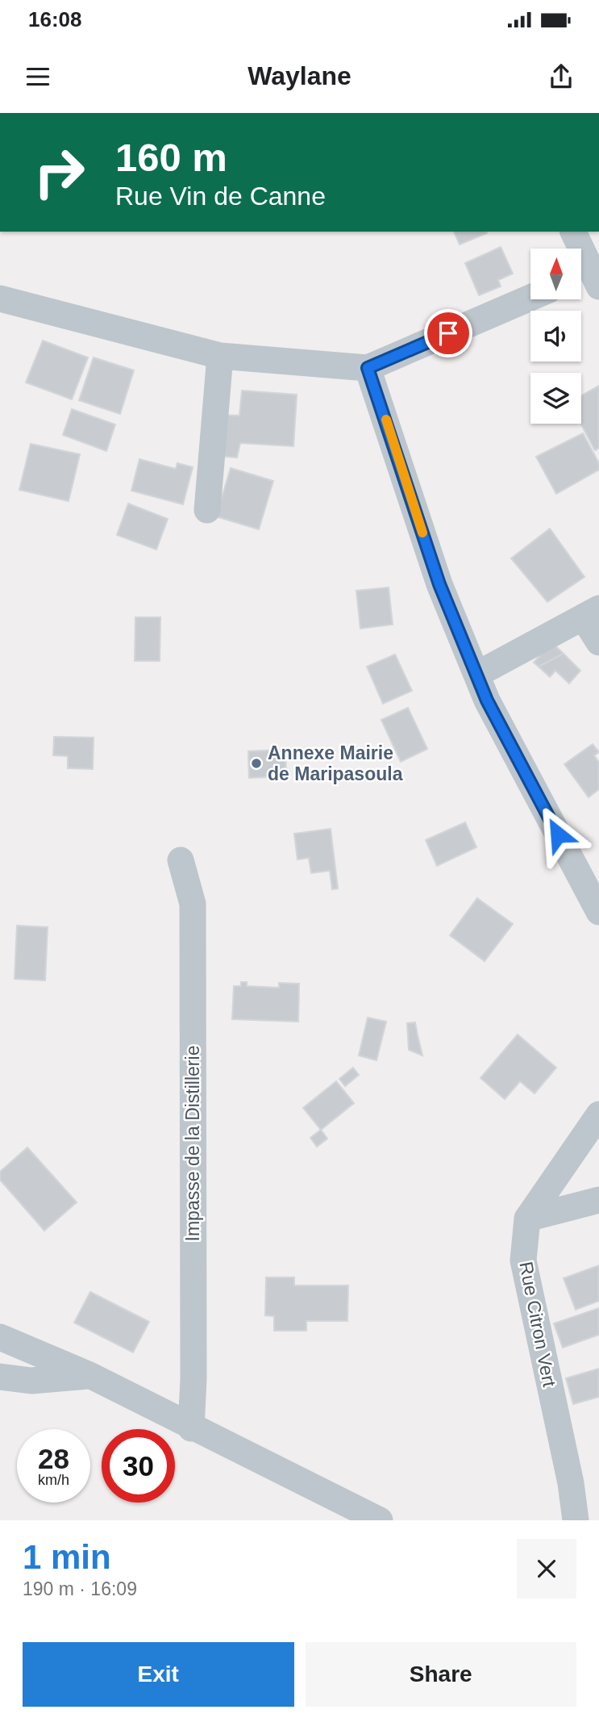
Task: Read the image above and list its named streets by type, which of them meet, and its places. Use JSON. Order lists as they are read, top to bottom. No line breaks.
{"streets":{"street":["Impasse de la Distillerie","Rue Citron Vert"]},"places":["Annexe Mairie de Maripasoula"],"north":"top","page":{"status":"16:08","header":"Waylane","turn":["160 m","Rue Vin de Canne"],"speed":"28 km/h","limit":"30","heading":["1 min","190 m · 16:09"],"buttons":["Exit","Share"]}}
